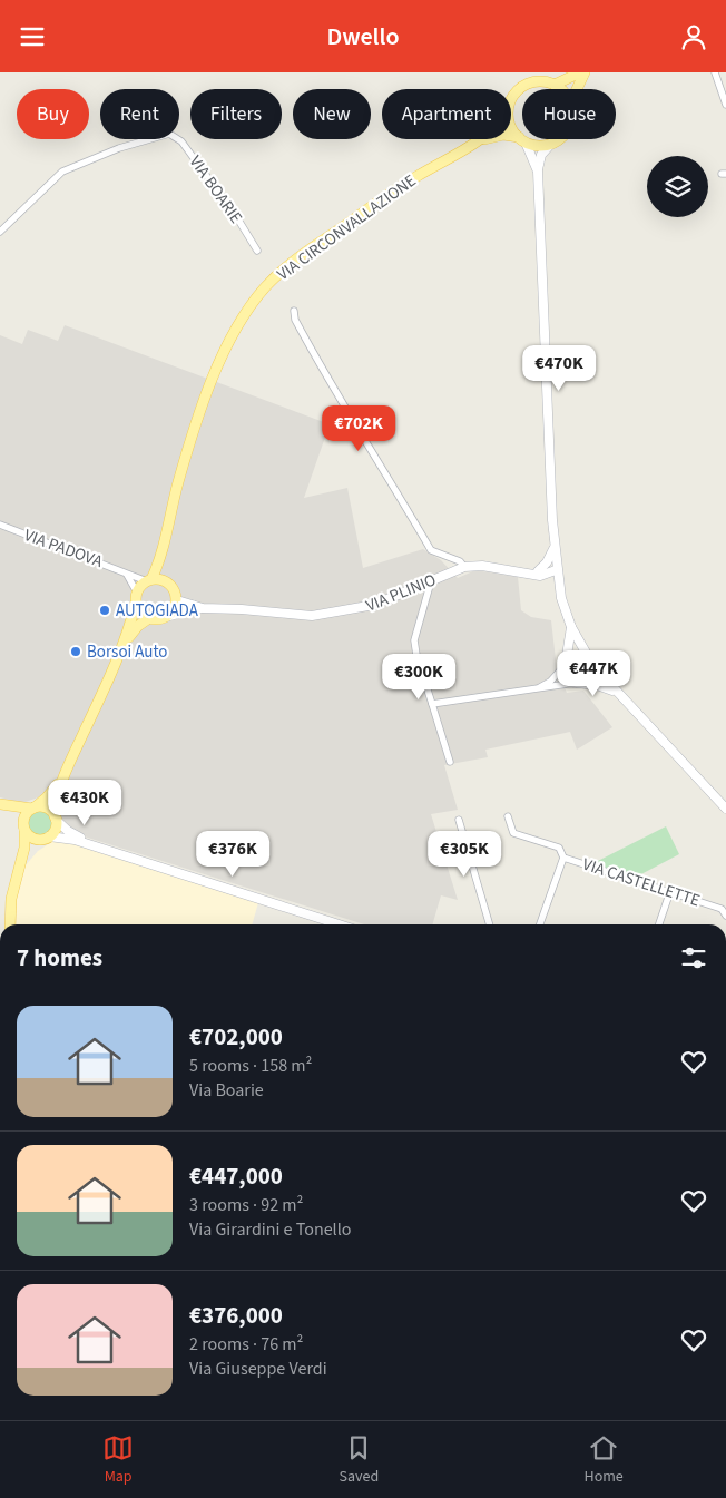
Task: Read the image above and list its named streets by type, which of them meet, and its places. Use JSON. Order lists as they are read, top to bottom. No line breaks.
{"streets":{"main road":["VIA CIRCONVALLAZIONE","VIA PLINIO"],"street":["VIA BOARIE","VIA PADOVA","VIA CASTELLETTE"]},"crossings":[["VIA CIRCONVALLAZIONE","VIA PADOVA"],["VIA CIRCONVALLAZIONE","VIA PLINIO"],["VIA PADOVA","VIA PLINIO"]],"places":["AUTOGIADA","Borsoi Auto"],"page":{"header":"Dwello","chip":["Buy","Rent","Filters","New","Apartment","House"],"price":["€470K","€702K","€447K","€300K","€430K","€376K","€305K"],"heading":"7 homes","list":[{"name":"€702,000","note":"5 rooms · 158 m² · Via Boarie"},{"name":"€447,000","note":"3 rooms · 92 m² · Via Girardini e Tonello"},{"name":"€376,000","note":"2 rooms · 76 m² · Via Giuseppe Verdi"}],"tabs":["Map","Saved","Home"]}}
